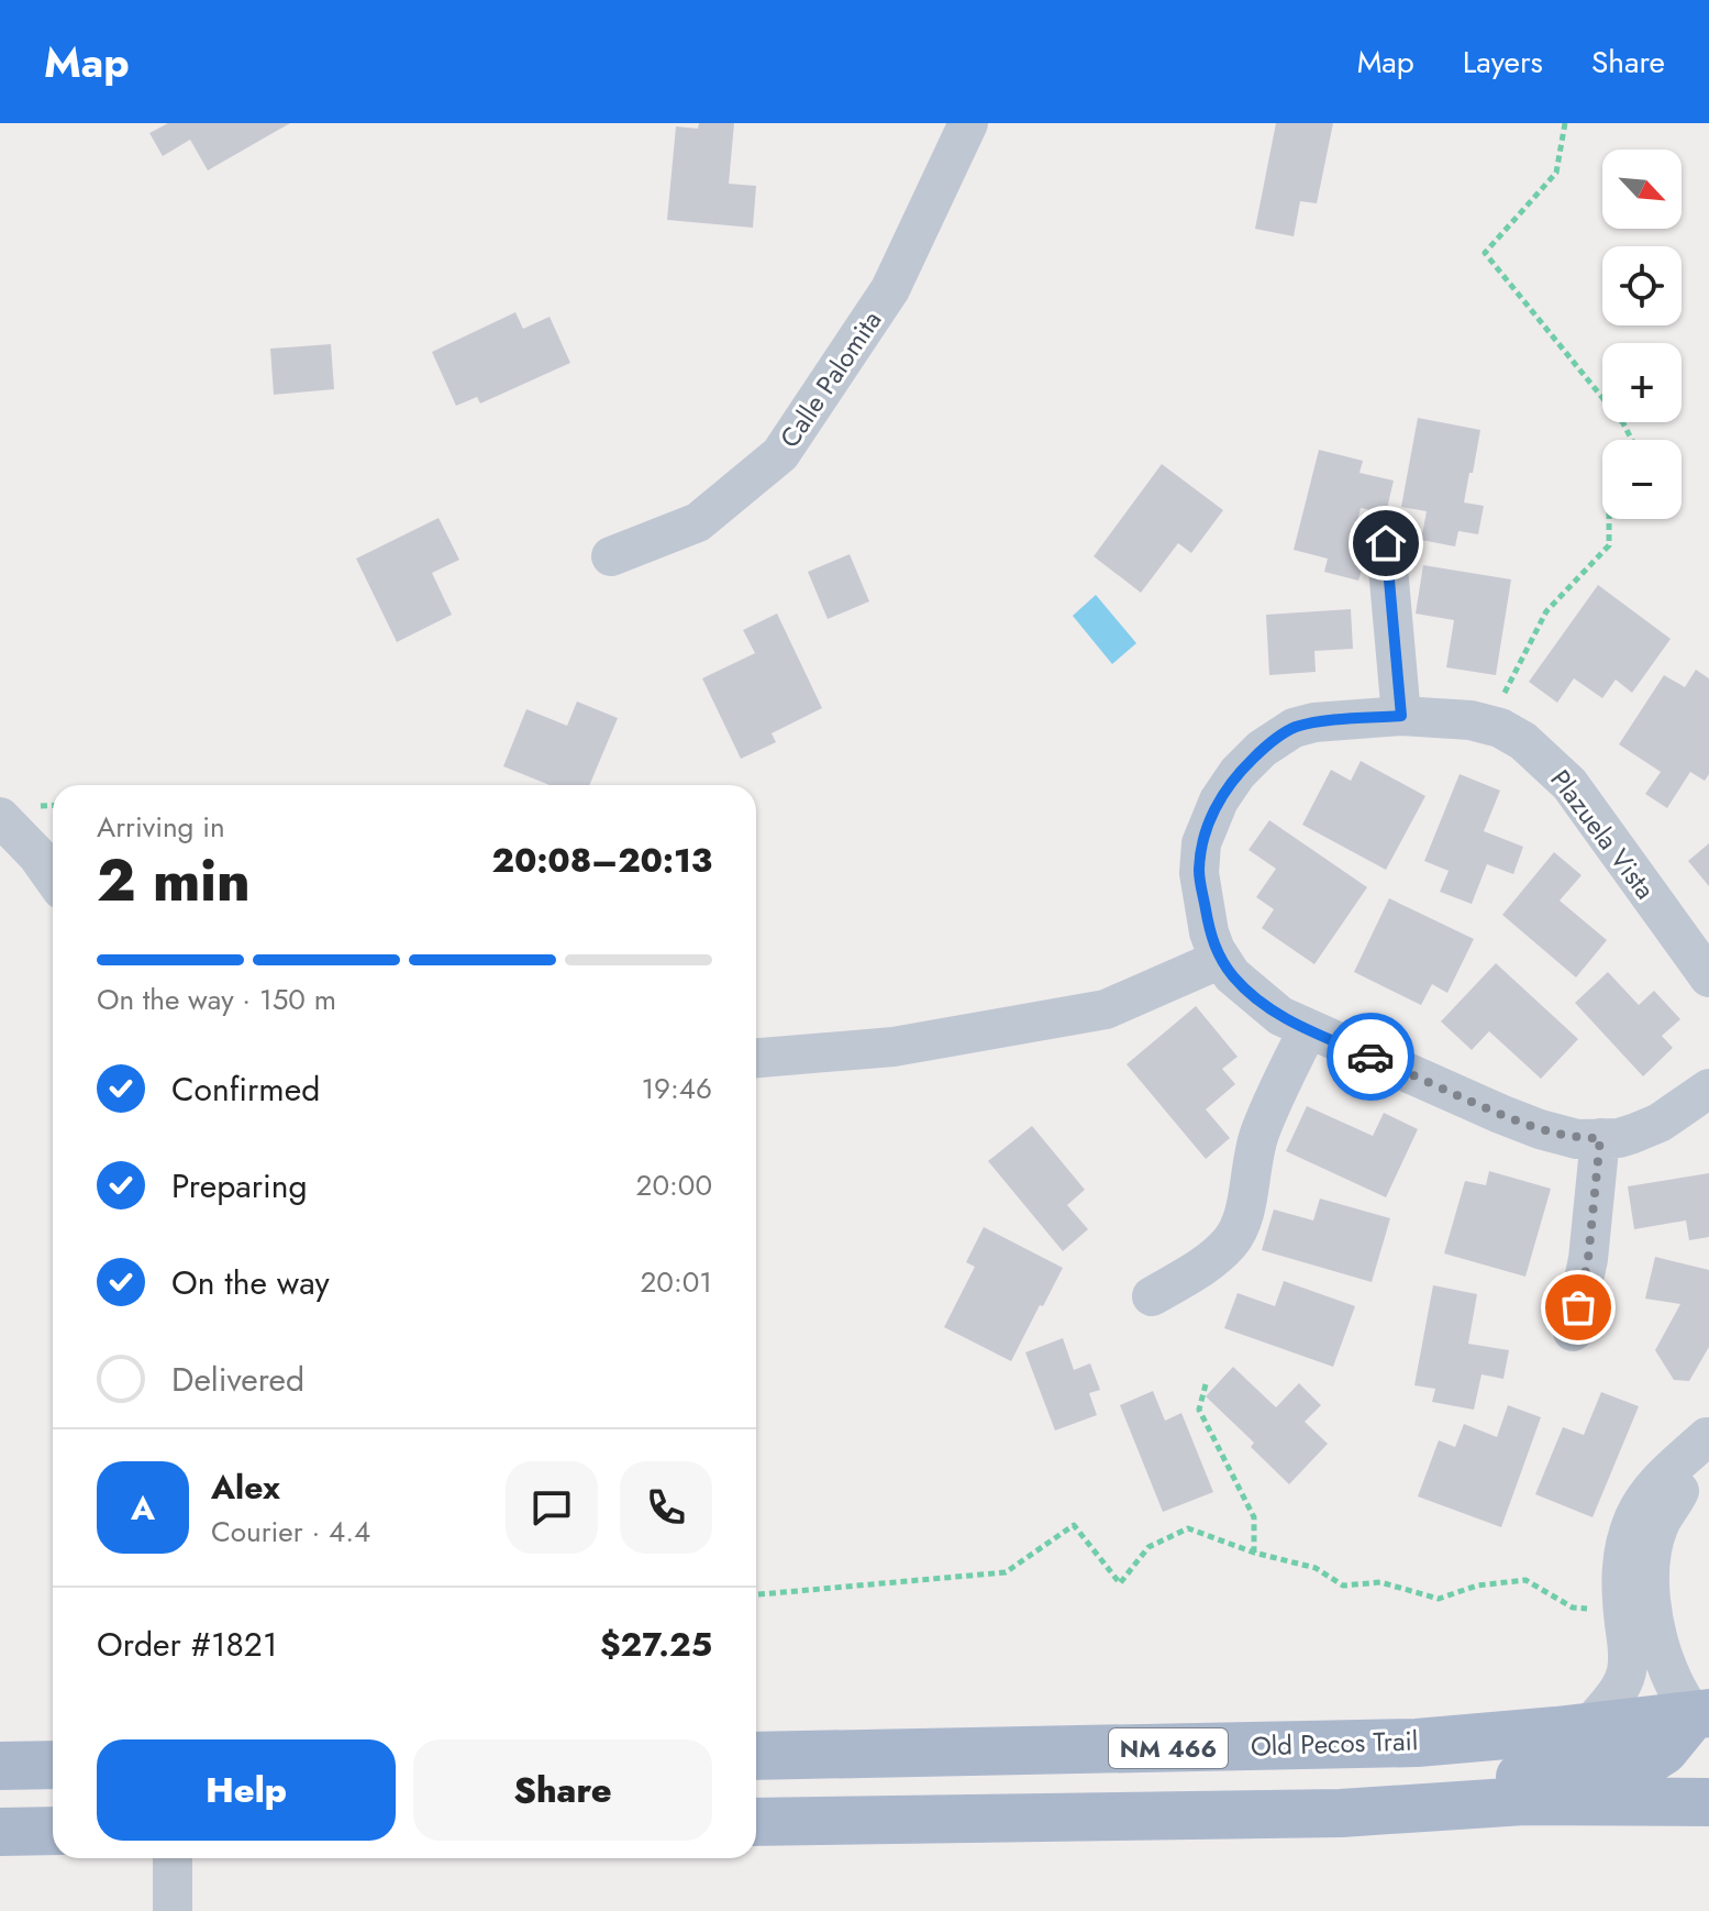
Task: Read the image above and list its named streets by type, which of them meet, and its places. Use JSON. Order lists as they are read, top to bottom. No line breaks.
{"streets":{"main road":["Old Pecos Trail","NM 466"],"street":["Calle Palomita","Plazuela Vista"]},"north":"bottom right","page":{"header":"Map","nav":["Map","Layers","Share"],"map_buttons":["+","−"],"heading":["2 min","Arriving in","20:08–20:13"],"panel":["Alex","Courier · 4.4","Order #1821","$27.25"],"bar":"On the way · 150 m","list":[["Confirmed","19:46"],["Preparing","20:00"],["On the way","20:01"],"Delivered"],"round":"A","buttons":["Help","Share"]}}
